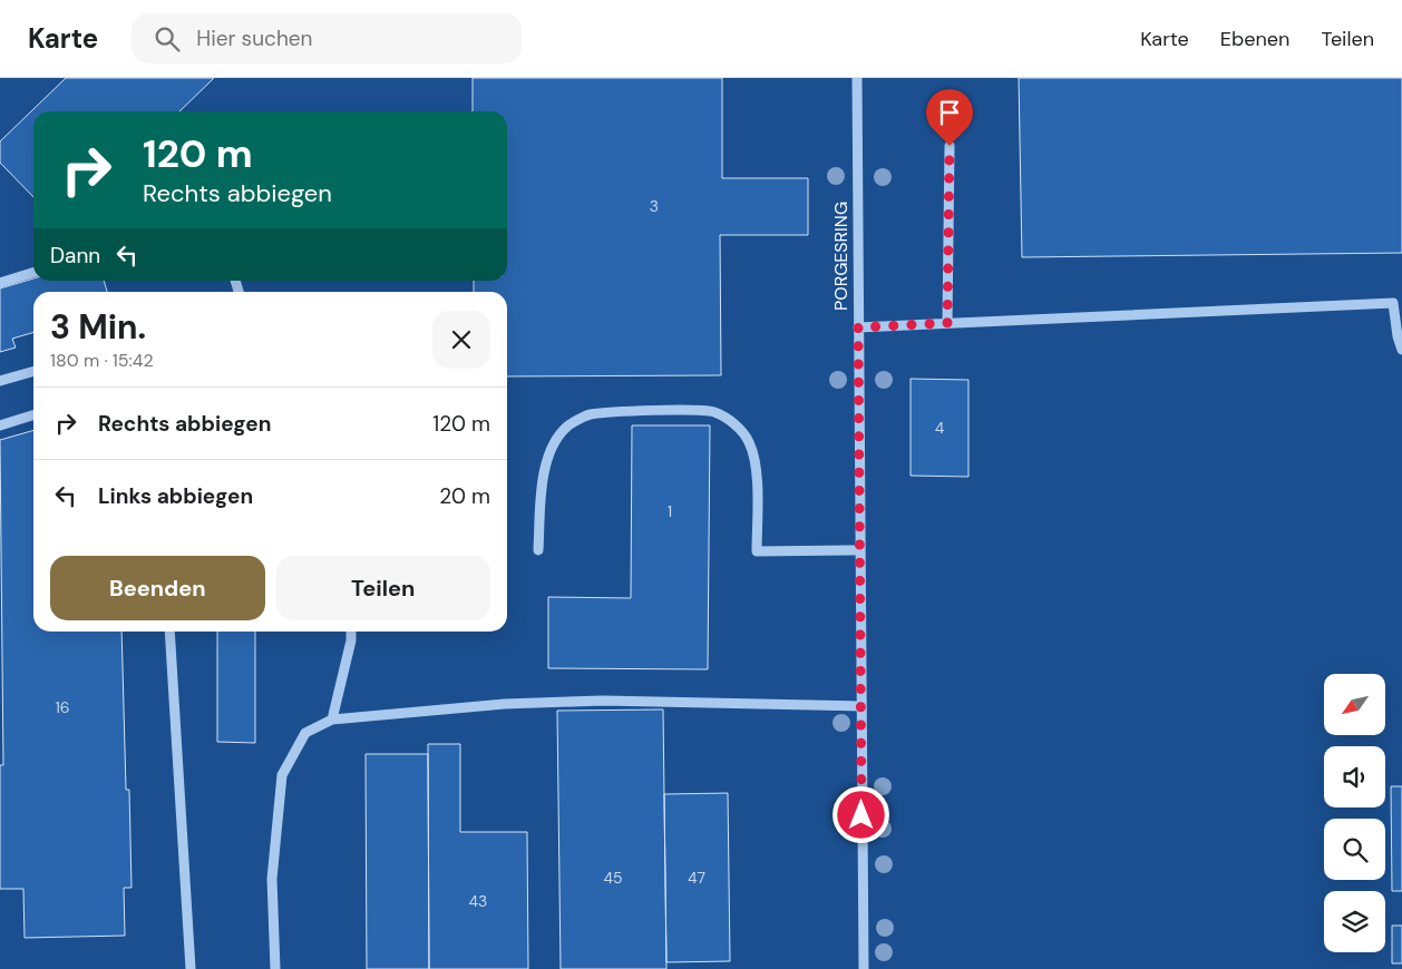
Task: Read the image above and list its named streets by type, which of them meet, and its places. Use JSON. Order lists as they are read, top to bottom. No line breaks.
{"streets":{"street":["PORGESRING"]},"house_numbers":["3","4","1","16","45","47","43"],"north":"bottom left","page":{"header":"Karte","search":"Hier suchen","nav":["Karte","Ebenen","Teilen"],"turn":["120 m","Rechts abbiegen"],"then":"Dann","heading":["3 Min.","180 m · 15:42"],"list":[{"name":"Rechts abbiegen","value":"120 m"},{"name":"Links abbiegen","value":"20 m"}],"buttons":["Beenden","Teilen"]}}
